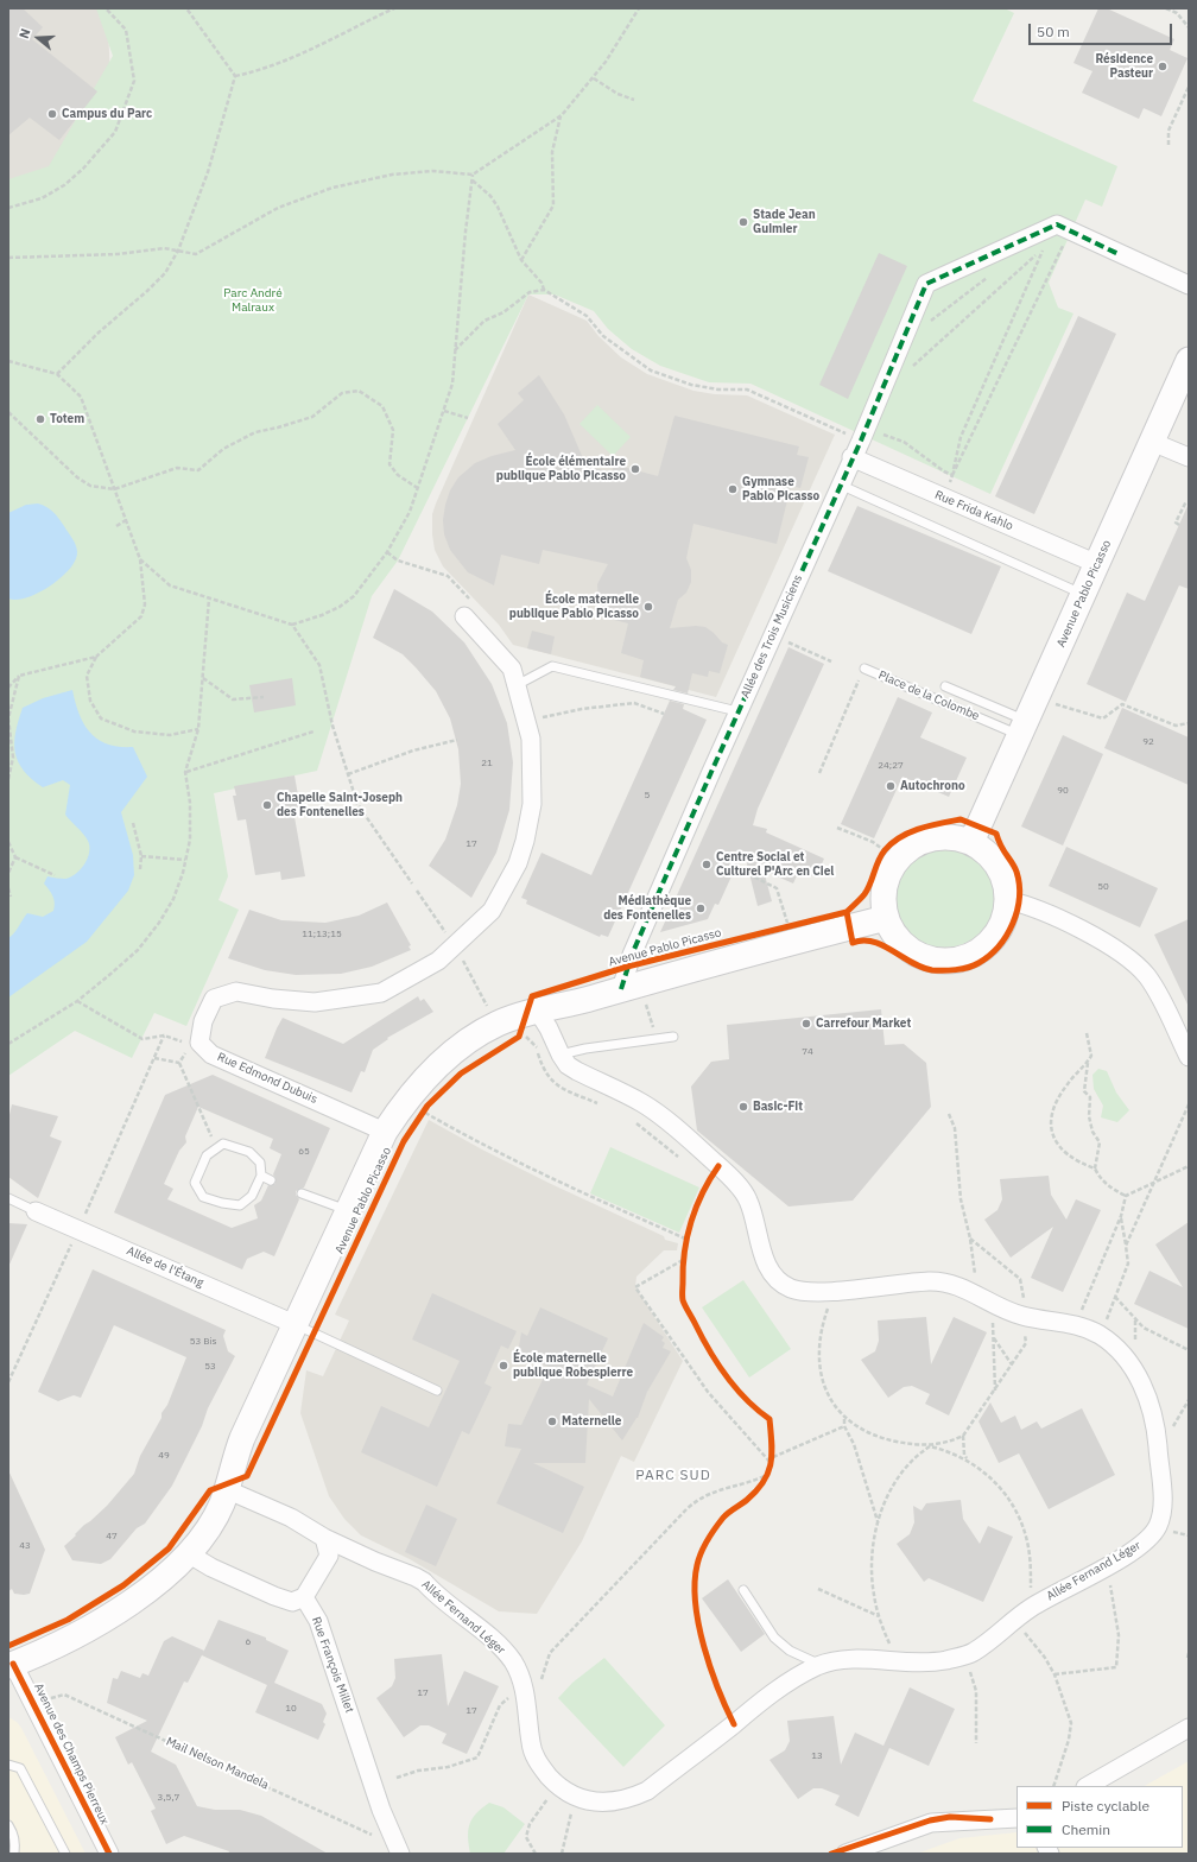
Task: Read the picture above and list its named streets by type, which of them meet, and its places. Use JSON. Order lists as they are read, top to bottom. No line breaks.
{"streets":{"street":["Rue Frida Kahlo","Avenue Pablo Picasso","Allée des Trois Musiciens","Rue Edmond Dubuis","Allée de l'Étang","Allée Fernand Léger","Rue François Millet","Avenue des Champs Pierreux"],"lane":["Place de la Colombe"],"path":["Mail Nelson Mandela"]},"crossings":[["Rue Frida Kahlo","Avenue Pablo Picasso"],["Rue Frida Kahlo","Allée des Trois Musiciens"],["Avenue Pablo Picasso","Allée des Trois Musiciens"],["Avenue Pablo Picasso","Place de la Colombe"],["Avenue Pablo Picasso","Rue Edmond Dubuis"],["Avenue Pablo Picasso","Allée de l'Étang"],["Avenue Pablo Picasso","Allée Fernand Léger"],["Avenue Pablo Picasso","Avenue des Champs Pierreux"],["Rue François Millet","Mail Nelson Mandela"],["Avenue des Champs Pierreux","Mail Nelson Mandela"]],"districts":["PARC SUD"],"parks":["Parc André Malraux"],"places":["Résidence Pasteur","Campus du Parc","Stade Jean Guimier","Totem","École élémentaire publique Pablo Picasso","Gymnase Pablo Picasso","École maternelle publique Pablo Picasso","Autochrono","Chapelle Saint-Joseph des Fontenelles","Centre Social et Culturel P'Arc en Ciel","Médiathèque des Fontenelles","Carrefour Market","Basic-Fit","École maternelle publique Robespierre","Maternelle"],"house_numbers":["92","21","24;27","90","5","17","50","11;13;15","74","65","53 Bis","53","49","47","43","6","17","10","17","13","3,5,7"],"legend":["Piste cyclable","Chemin"],"scale_bar":"50 m","north":"left"}
